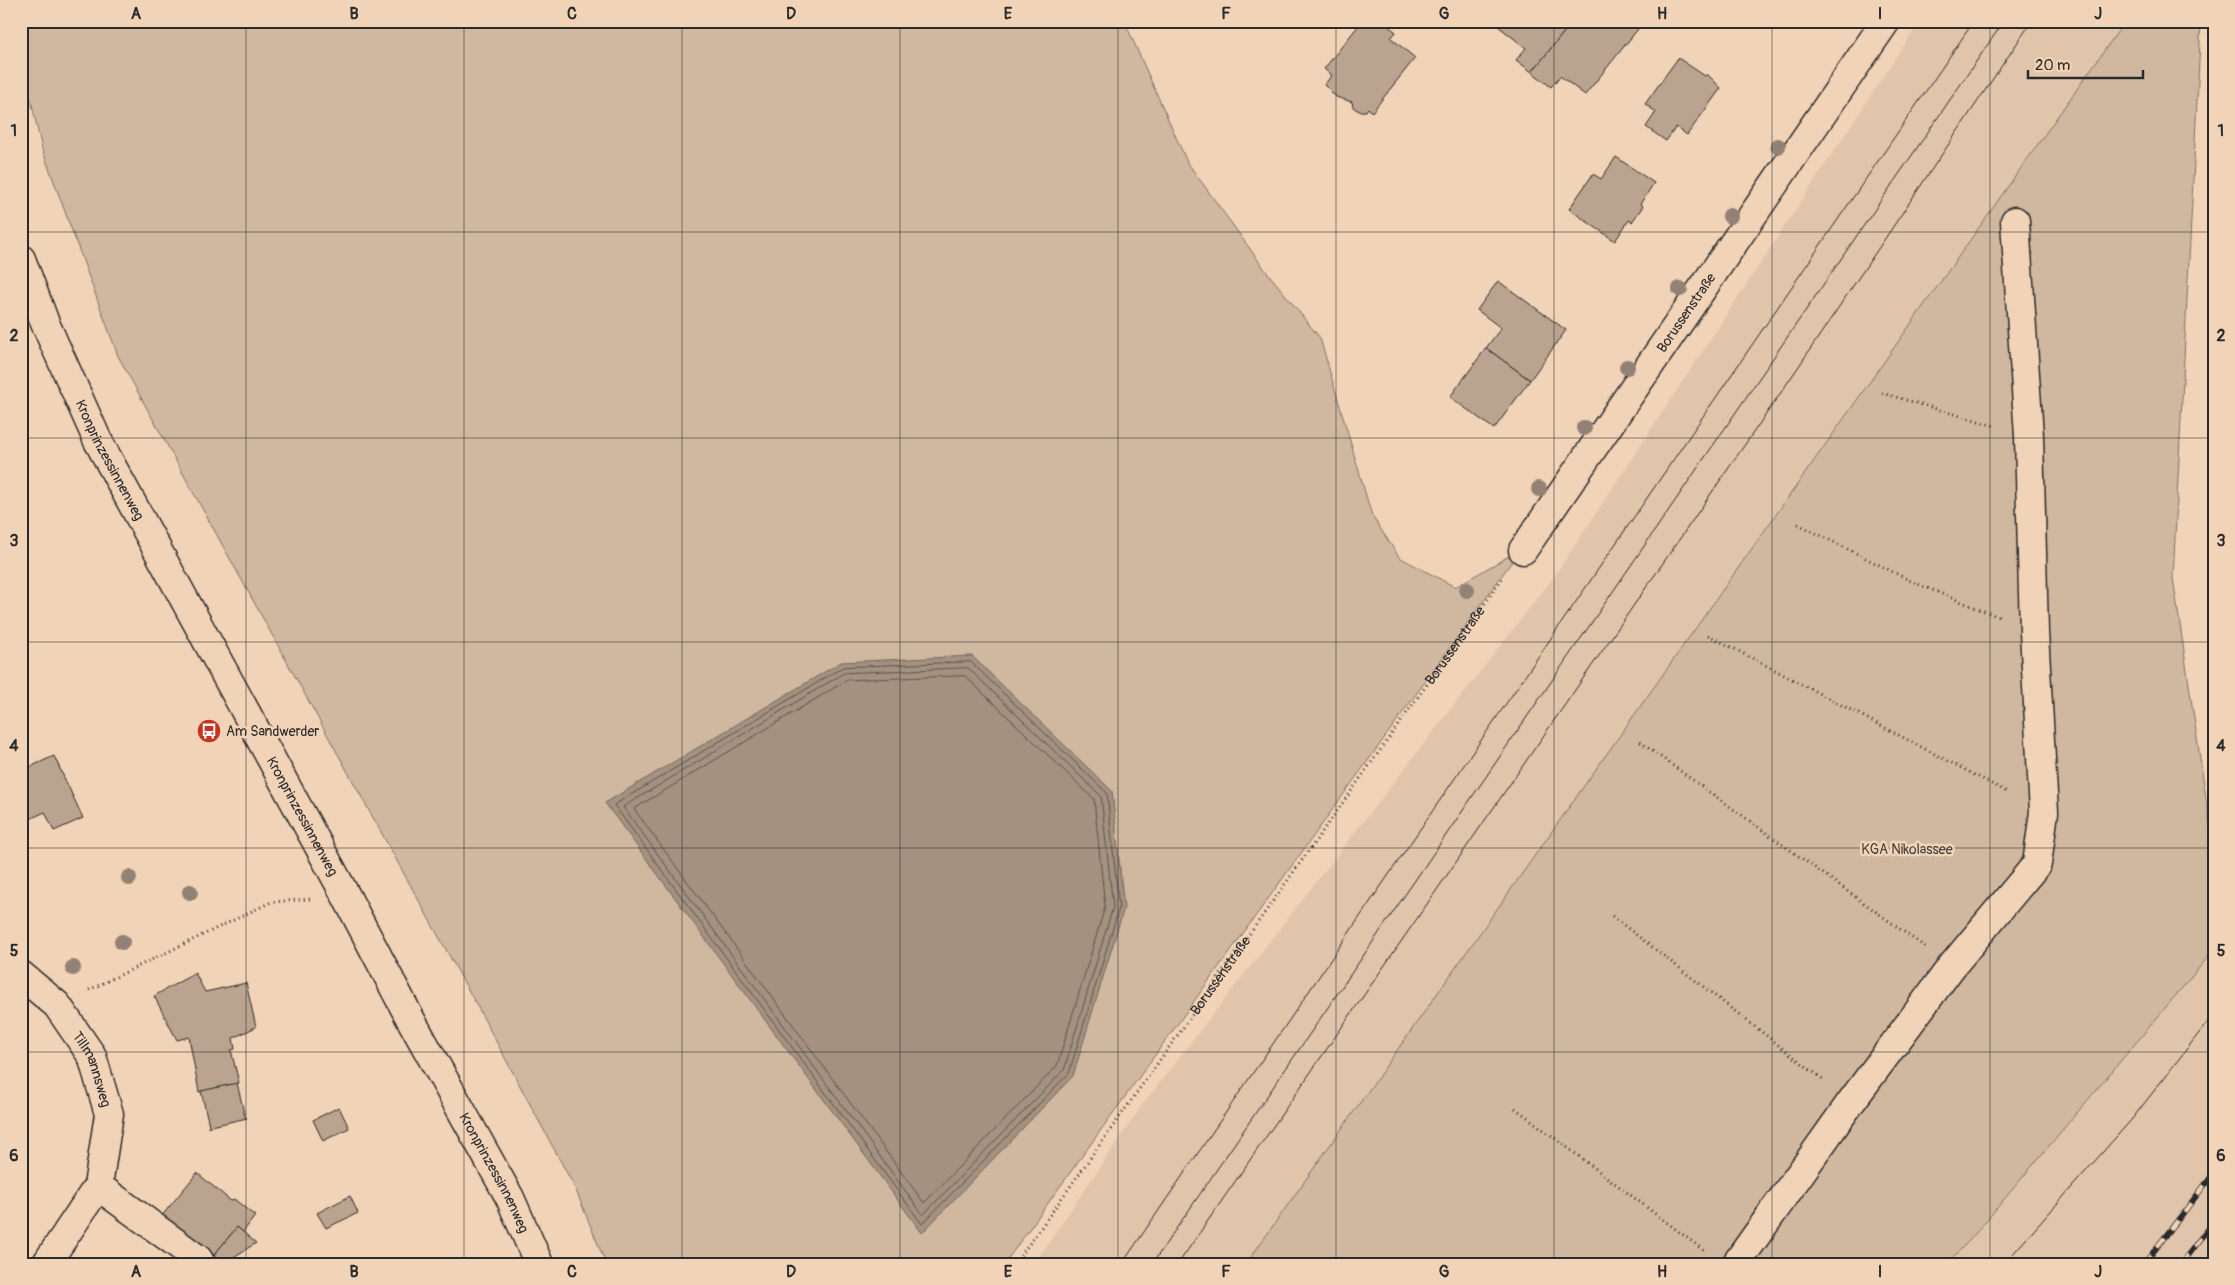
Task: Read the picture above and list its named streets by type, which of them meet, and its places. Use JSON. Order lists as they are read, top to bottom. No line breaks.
{"streets":{"main road":["Borussenstraße","Kronprinzessinnenweg","Tillmannsweg"]},"parks":["KGA Nikolassee"],"places":{"bus stop":["Am Sandwerder"]},"scale_bar":"20 m","grid":{"columns":["A","B","C","D","E","F","G","H","I","J"],"rows":["1","2","3","4","5","6"]}}
